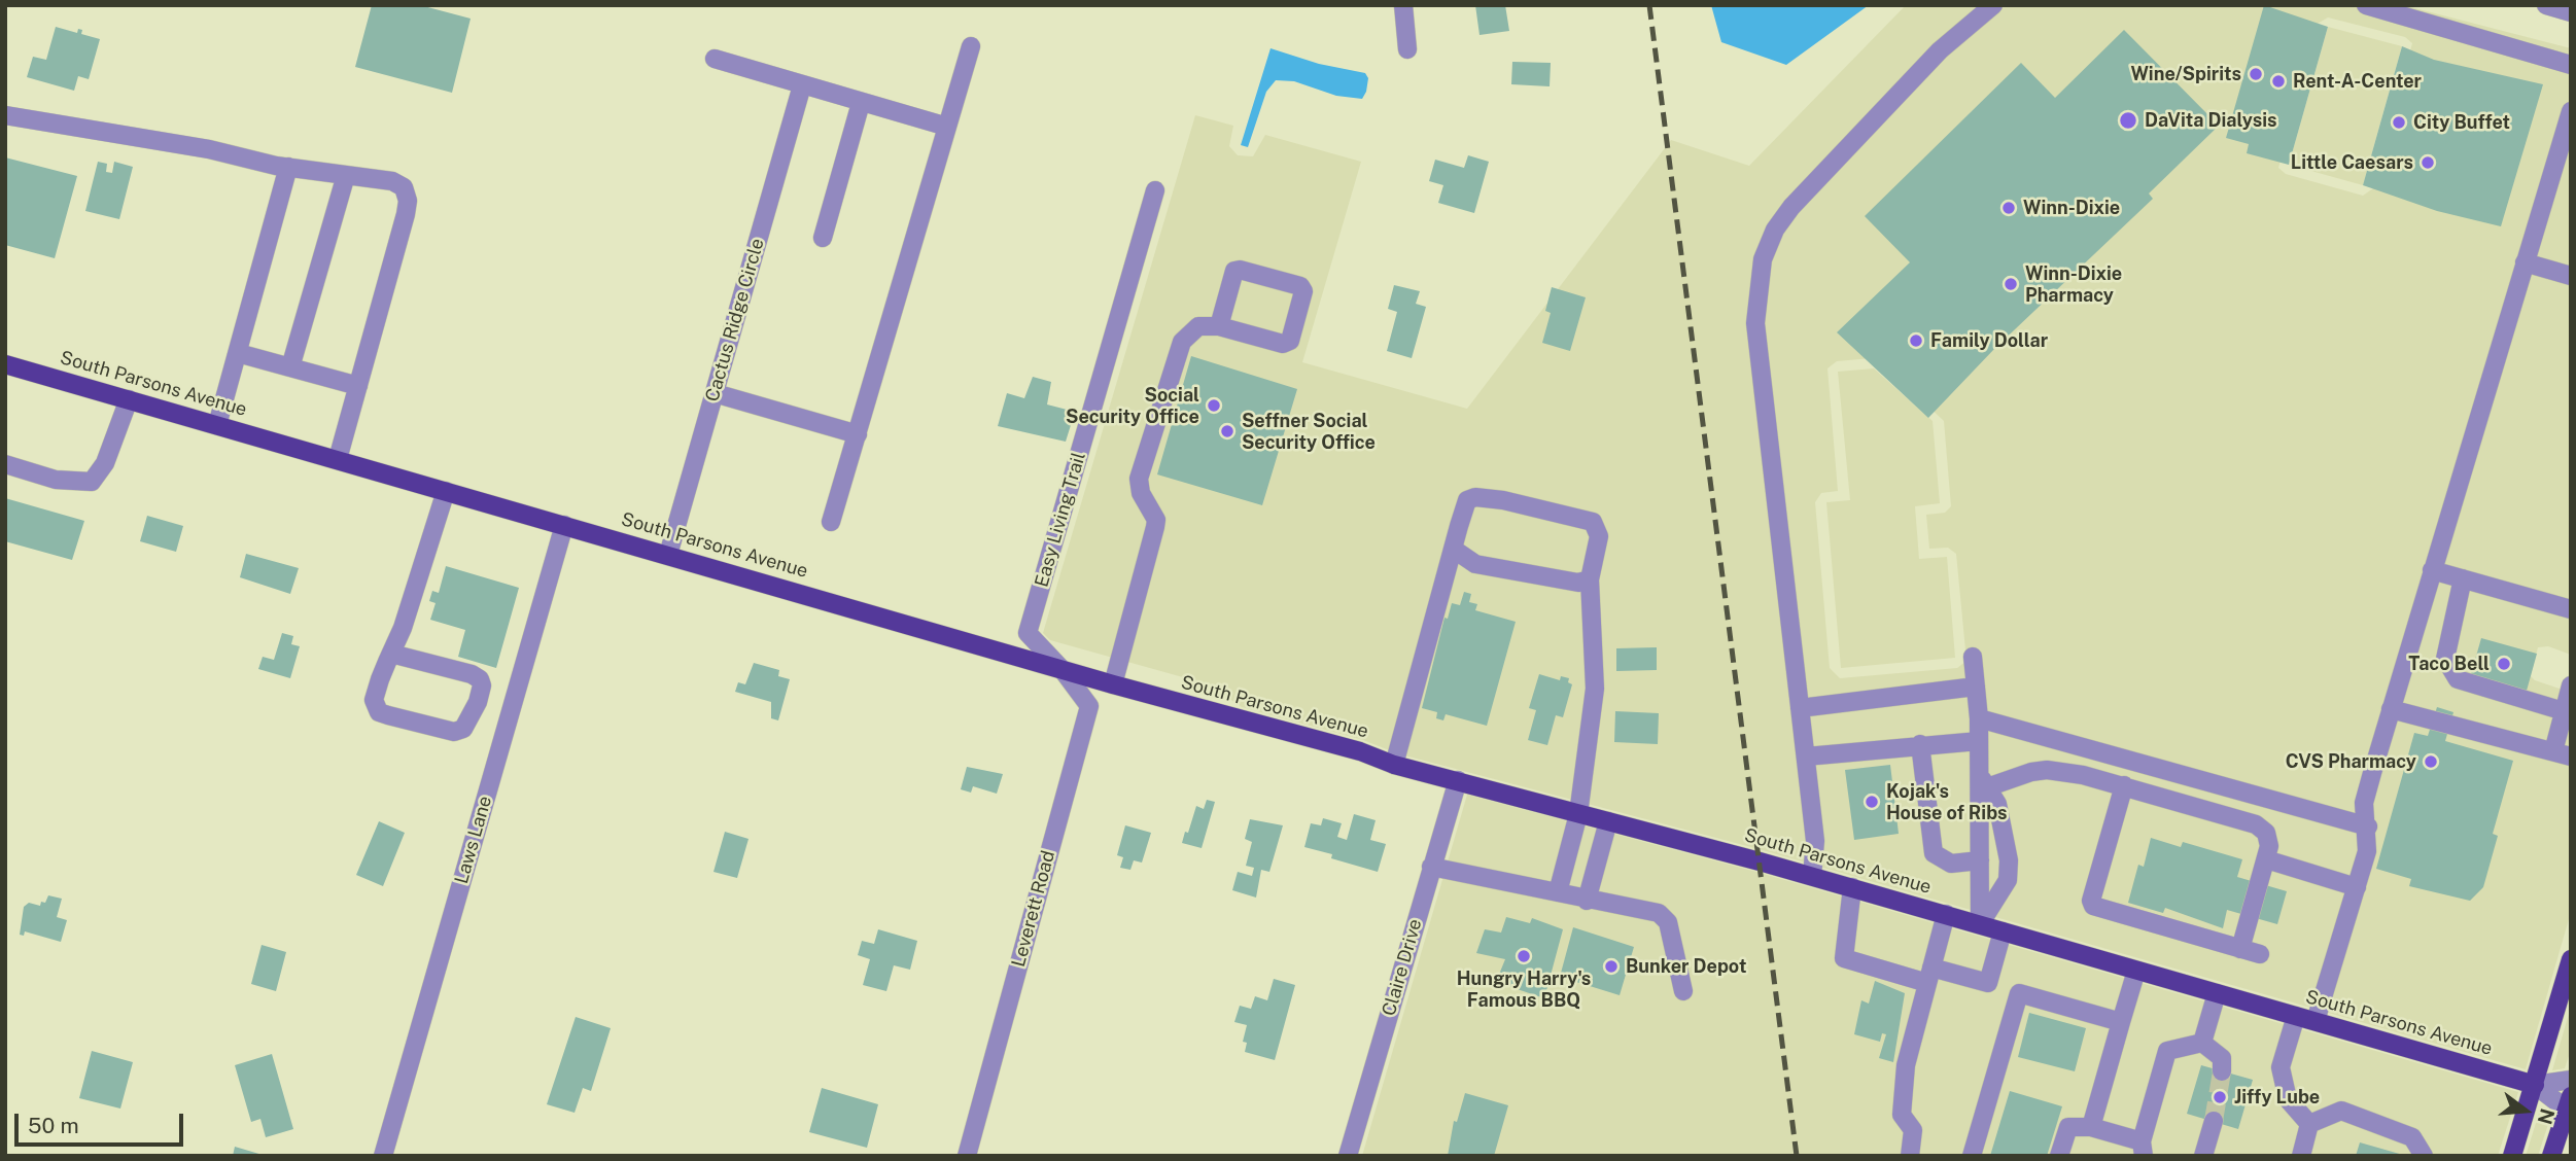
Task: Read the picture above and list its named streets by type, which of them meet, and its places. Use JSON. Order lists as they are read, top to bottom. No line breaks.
{"streets":{"main road":["South Parsons Avenue"],"street":["Cactus Ridge Circle","Easy Living Trail","Laws Lane","Leverett Road","Claire Drive"]},"crossings":[["Cactus Ridge Circle","South Parsons Avenue"],["South Parsons Avenue","Easy Living Trail"],["South Parsons Avenue","Laws Lane"],["South Parsons Avenue","Leverett Road"],["South Parsons Avenue","Claire Drive"],["Easy Living Trail","Leverett Road"]],"places":["Wine/Spirits","Rent-A-Center","DaVita Dialysis","City Buffet","Little Caesars","Winn-Dixie","Winn-Dixie Pharmacy","Family Dollar","Social Security Office","Seffner Social Security Office","Taco Bell","CVS Pharmacy","Kojak's House of Ribs","Hungry Harry's Famous BBQ","Bunker Depot","Jiffy Lube"],"scale_bar":"50 m","north":"right"}
